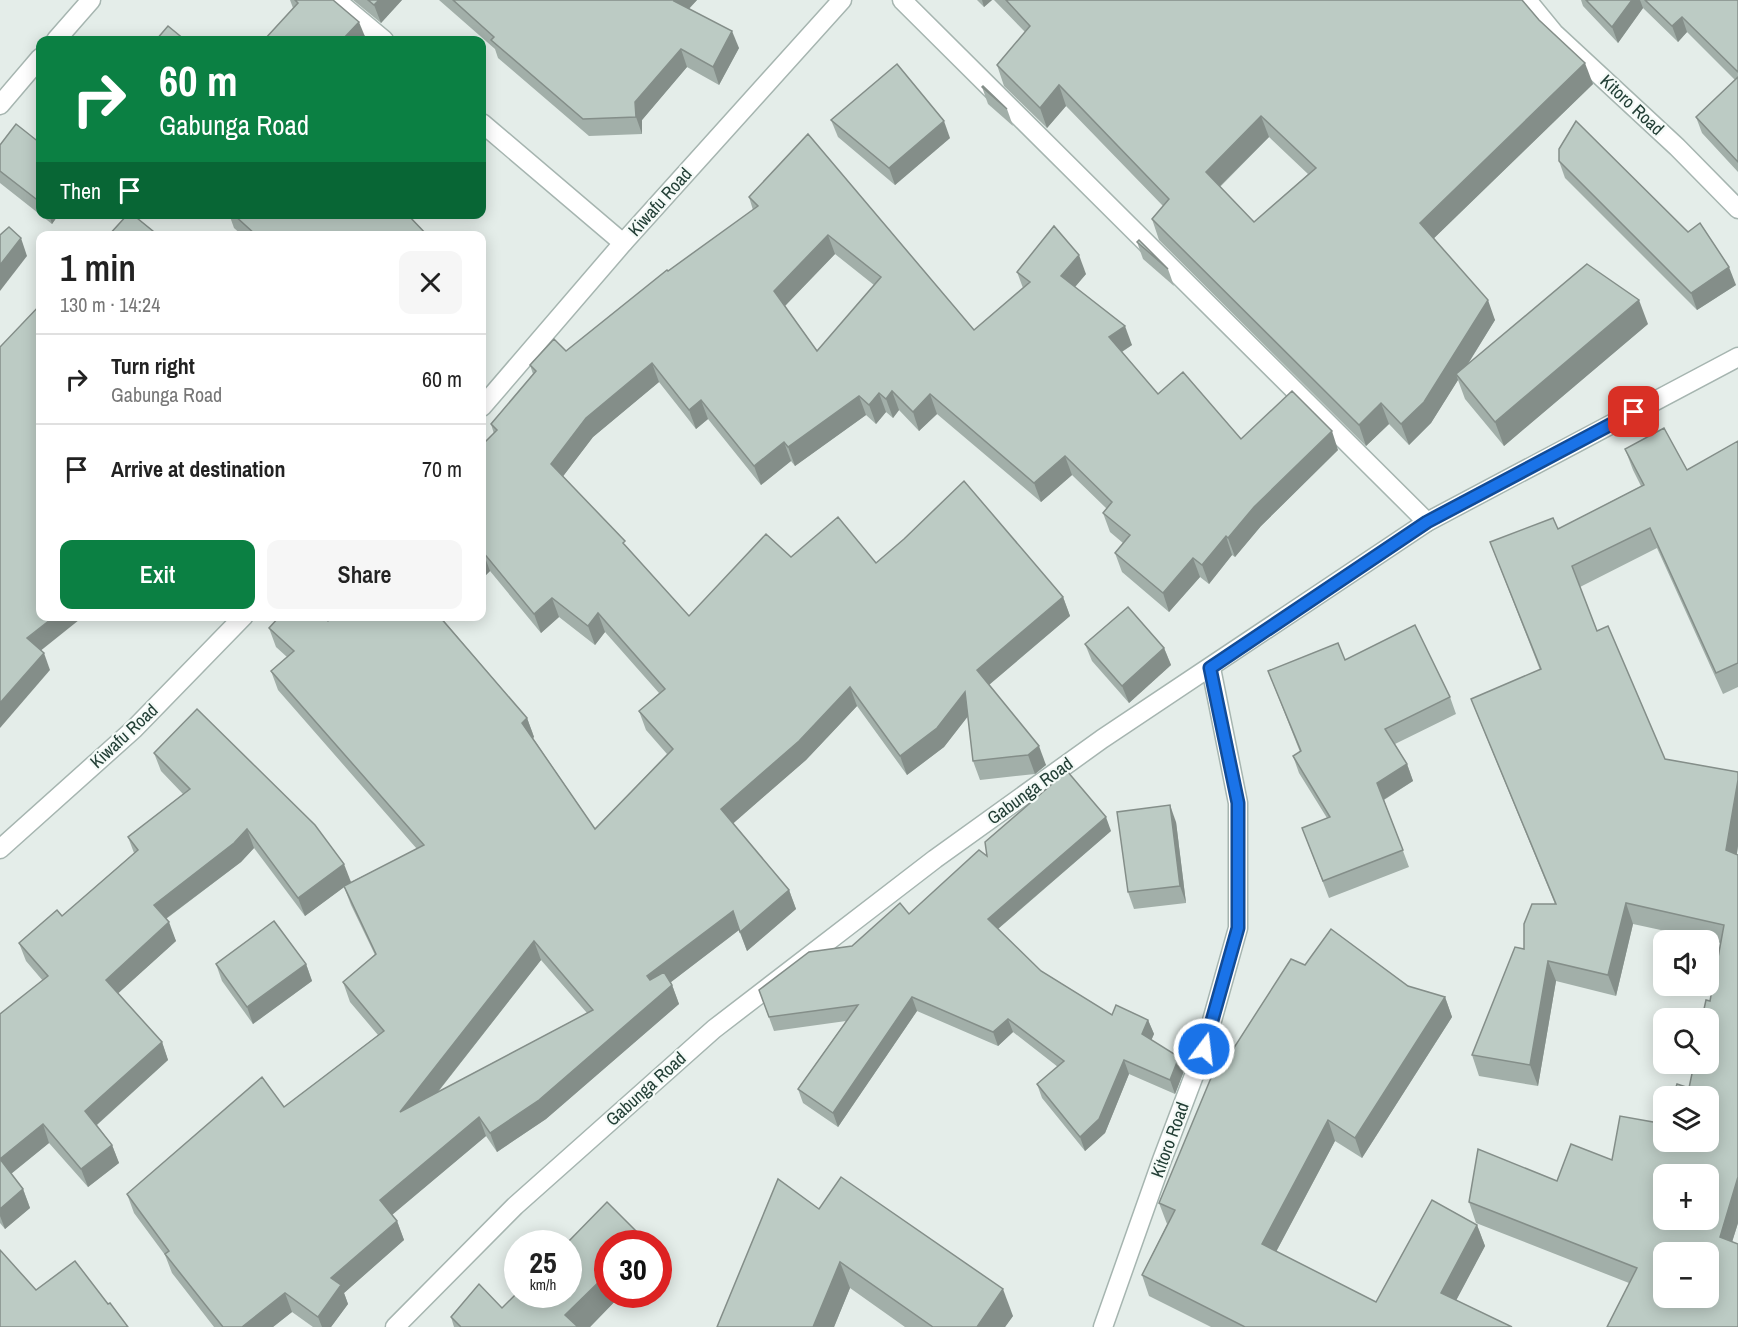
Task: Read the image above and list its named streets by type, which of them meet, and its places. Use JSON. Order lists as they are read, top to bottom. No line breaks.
{"streets":{"street":["Kitoro Road","Kiwafu Road","Gabunga Road"]},"crossings":[["Kitoro Road","Gabunga Road"]],"page":{"turn":["60 m","Gabunga Road"],"then":"Then","heading":["1 min","130 m · 14:24"],"list":[{"name":"Turn right","note":"Gabunga Road","value":"60 m"},{"name":"Arrive at destination","value":"70 m"}],"buttons":["Exit","Share"],"map_buttons":["+","−"],"speed":"25 km/h","limit":"30"}}
